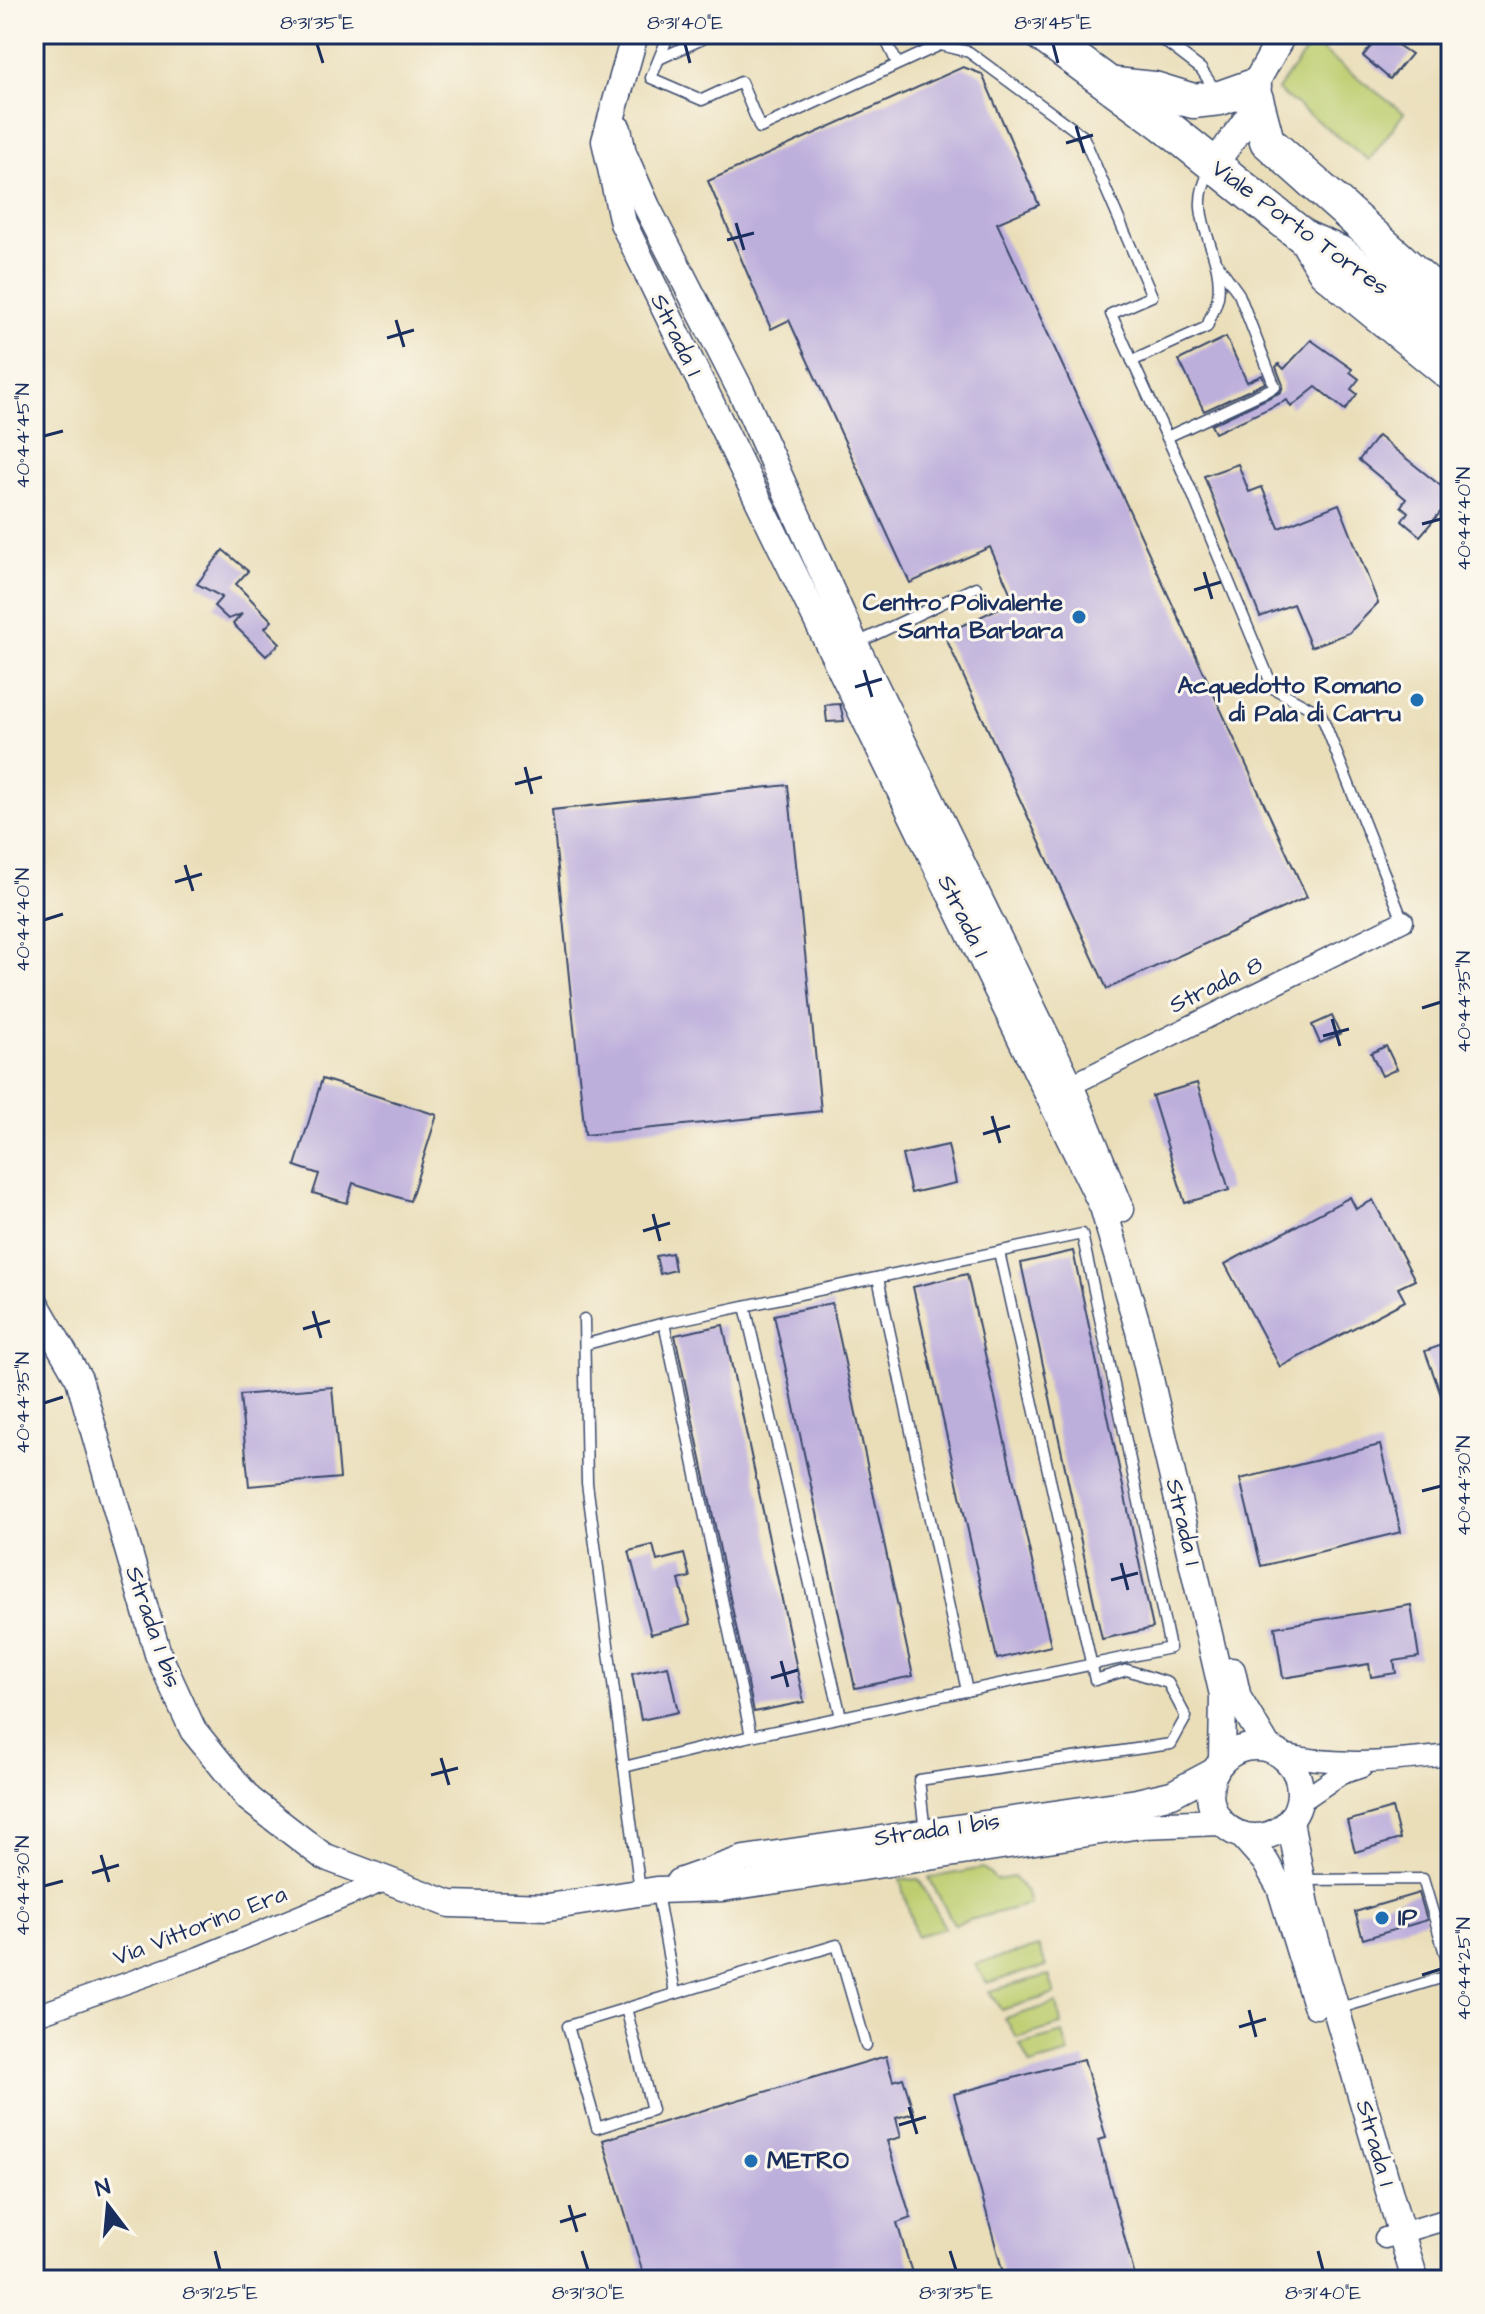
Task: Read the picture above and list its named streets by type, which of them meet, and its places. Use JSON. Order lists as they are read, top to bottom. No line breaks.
{"streets":{"main road":["Viale Porto Torres"],"street":["Strada 1","Strada 8","Strada 1 bis","Via Vittorino Era"]},"crossings":[["Strada 1","Strada 8"],["Strada 1","Strada 1 bis"],["Strada 1 bis","Via Vittorino Era"]],"places":["Centro Polivalente Santa Barbara","Acquedotto Romano di Pala di Carru","IP","METRO"],"north":"top","coordinates":["8°31'35\"E","8°31'40\"E","8°31'45\"E","40°44'45\"N","40°44'40\"N","40°44'35\"N","40°44'30\"N","40°44'25\"N","8°31'25\"E","8°31'30\"E"]}
